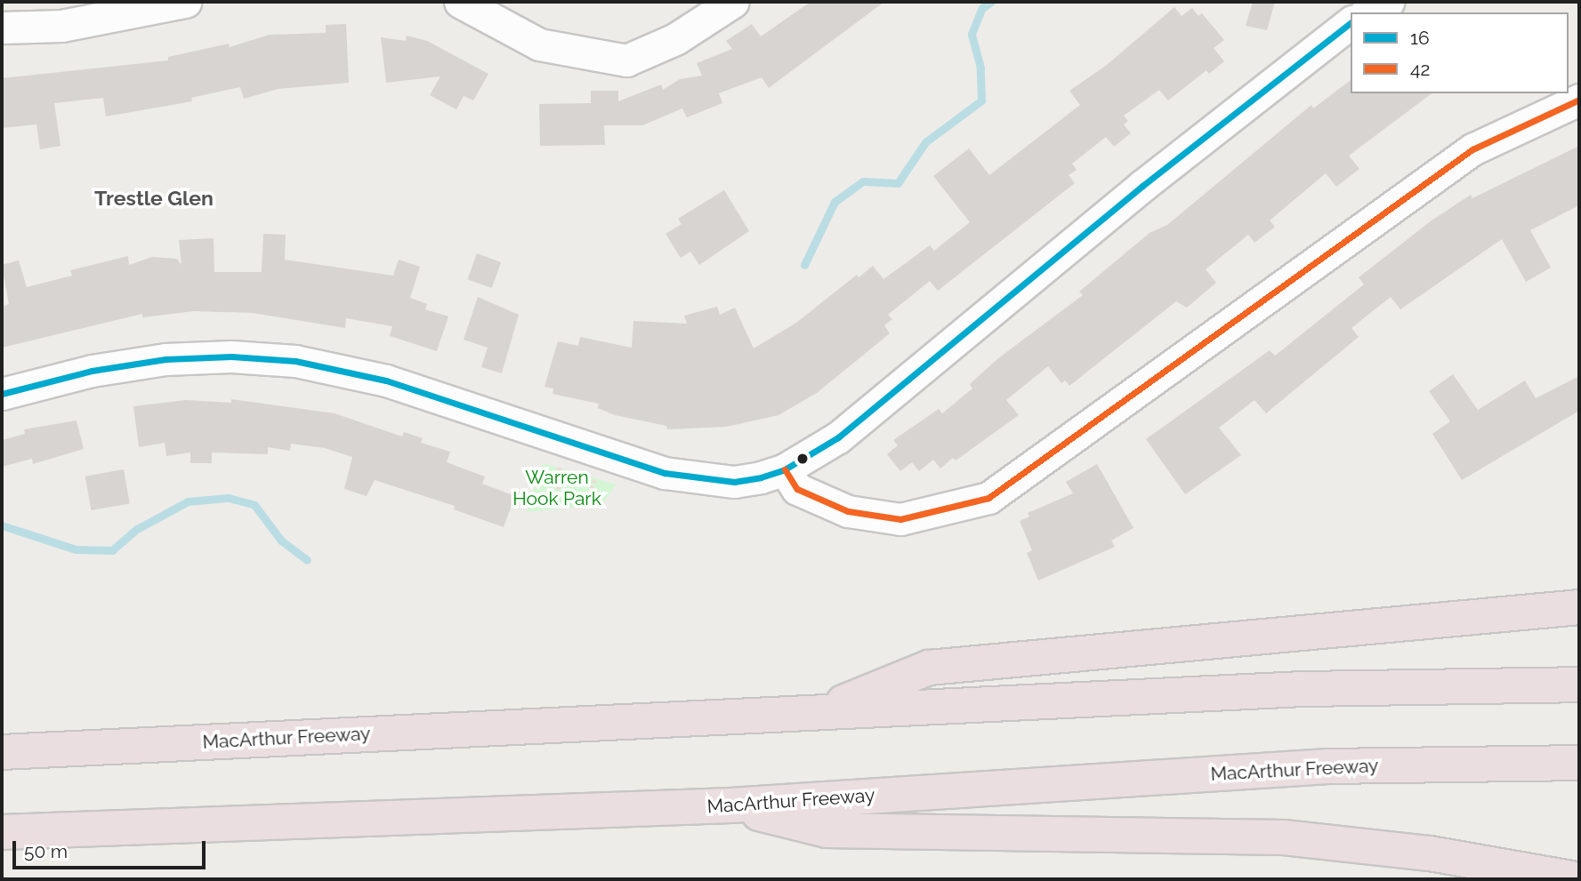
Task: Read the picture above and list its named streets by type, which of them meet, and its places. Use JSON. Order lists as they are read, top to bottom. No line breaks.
{"streets":{"highway":["MacArthur Freeway"]},"districts":["Trestle Glen"],"parks":["Warren Hook Park"],"lines":["transit line 16","transit line 42"],"legend":["16","42"],"scale_bar":"50 m"}
